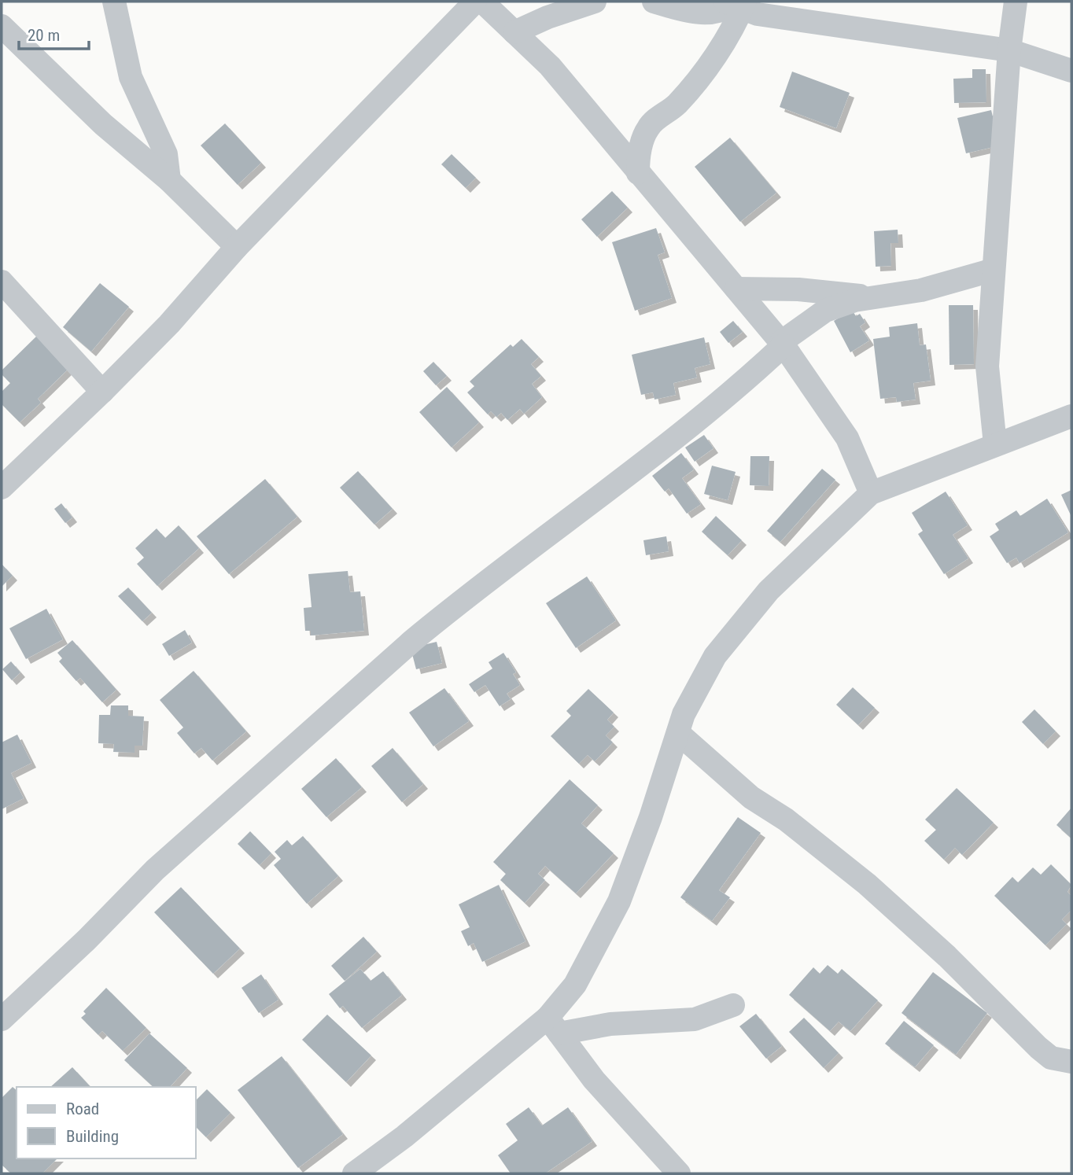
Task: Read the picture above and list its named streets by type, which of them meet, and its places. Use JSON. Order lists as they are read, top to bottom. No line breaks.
{"legend":["Road","Building"],"scale_bar":"20 m"}
